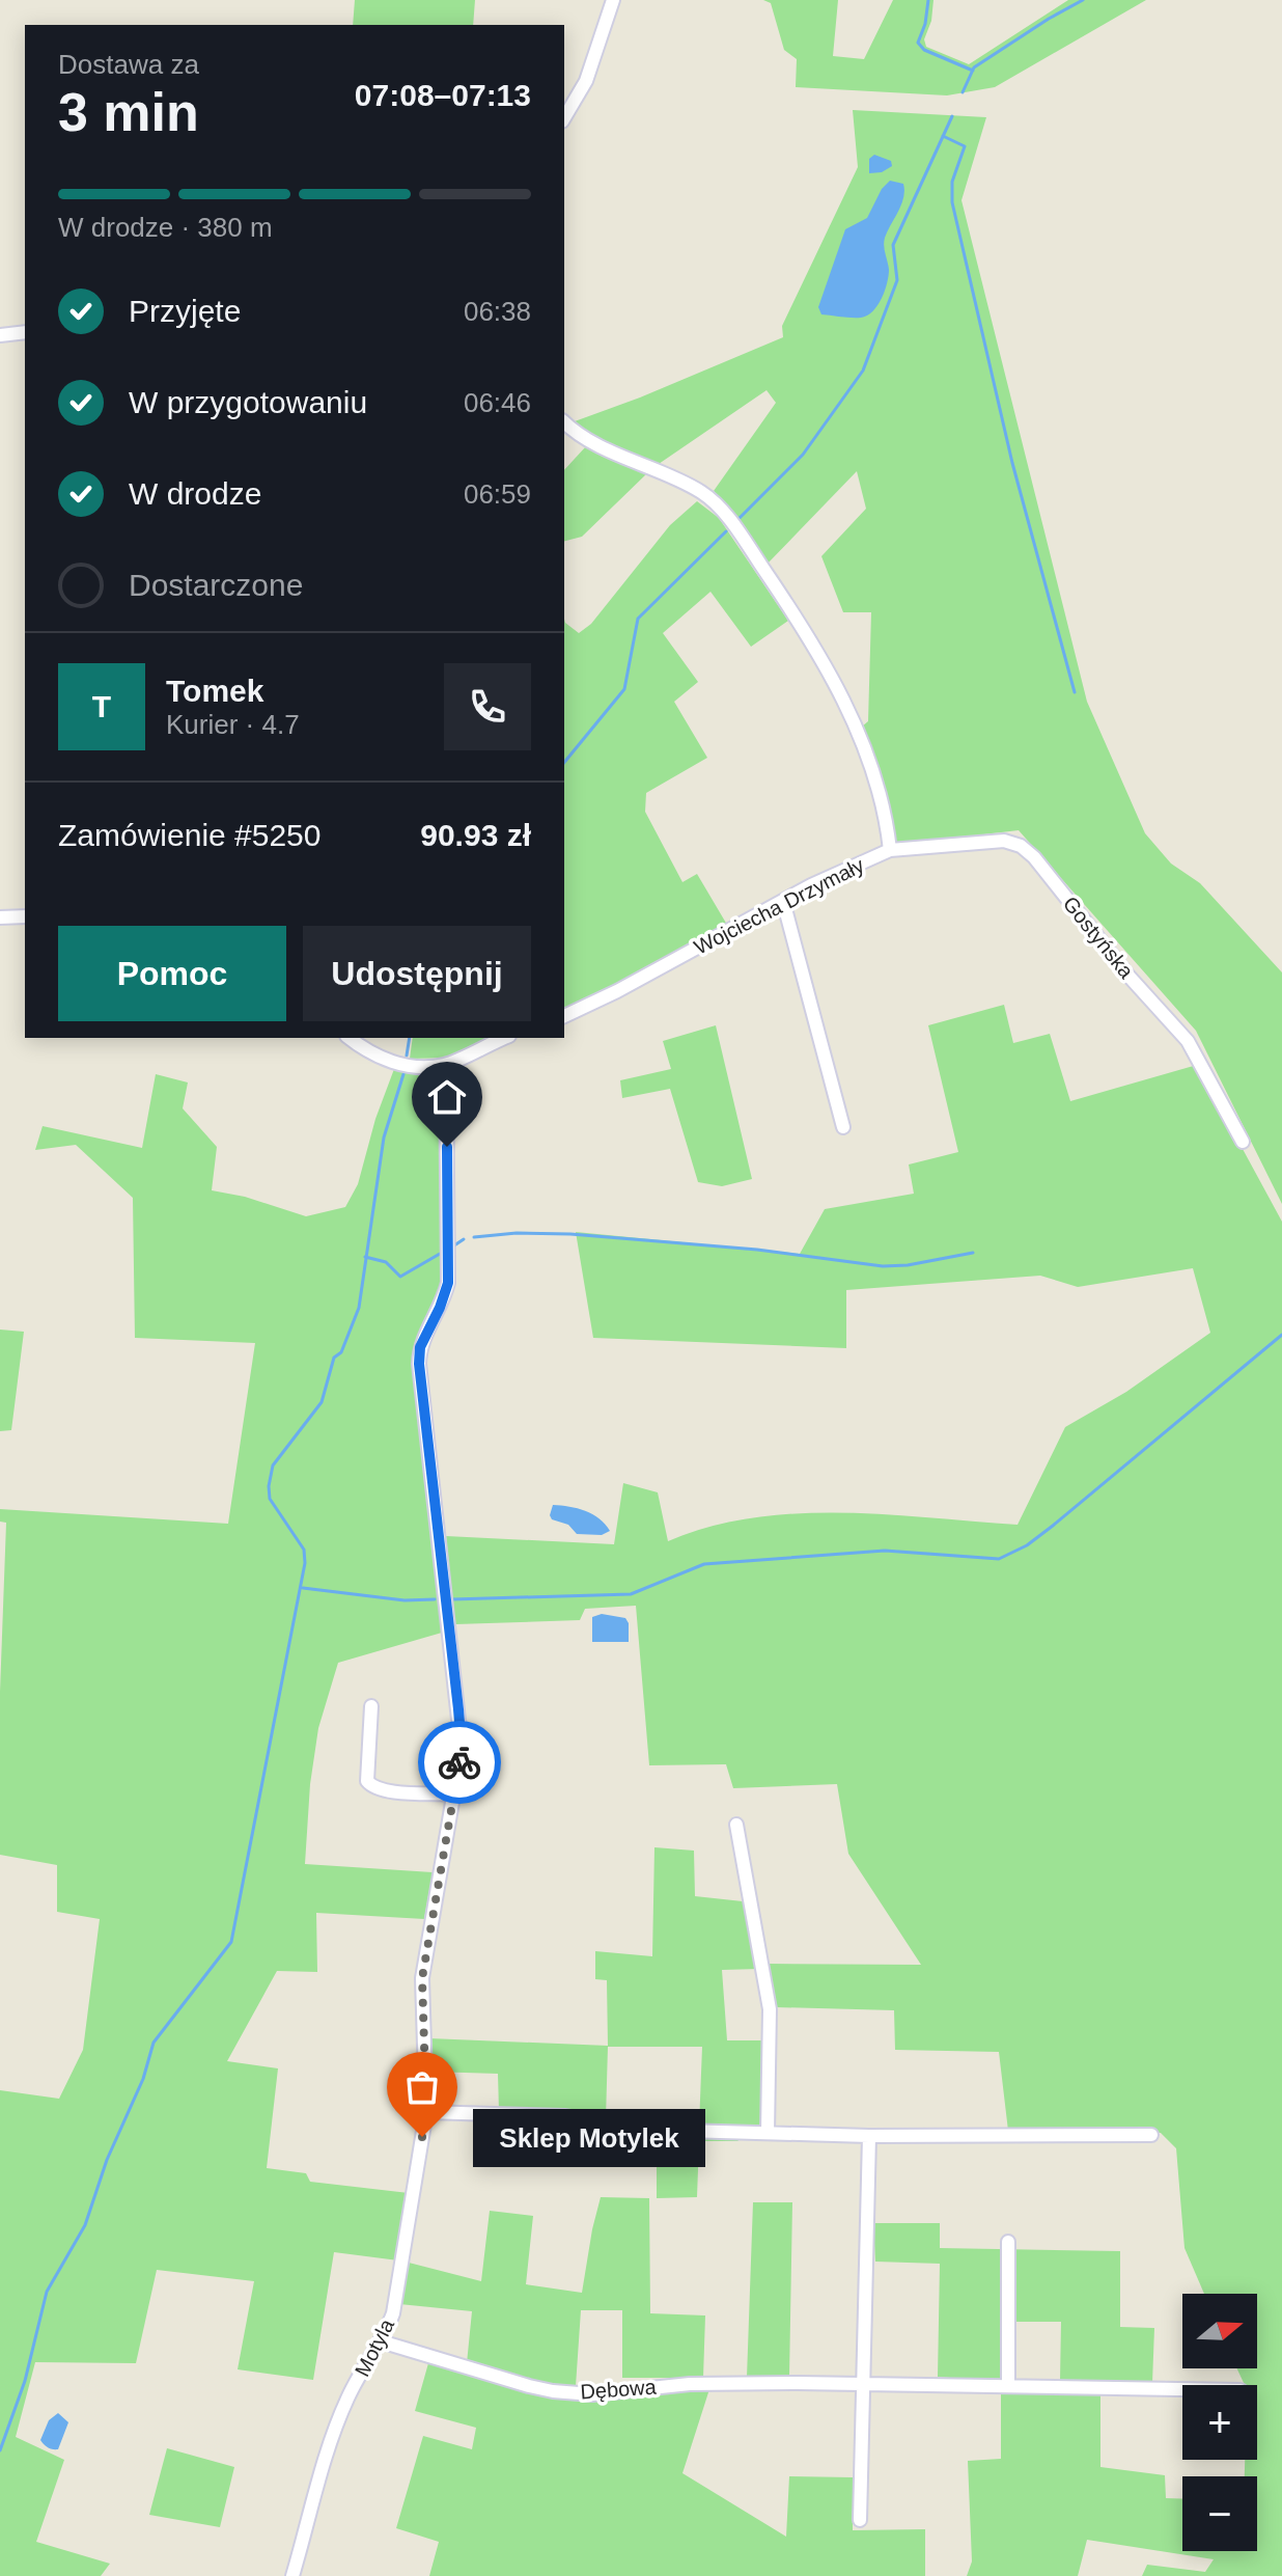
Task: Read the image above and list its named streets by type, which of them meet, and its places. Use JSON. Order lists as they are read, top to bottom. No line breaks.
{"streets":{"street":["Wojciecha Drzymały","Gostyńska","Motyla","Dębowa"]},"crossings":[["Wojciecha Drzymały","Gostyńska"],["Motyla","Dębowa"]],"places":["Sklep Motylek"],"north":"right","page":{"heading":["3 min","Dostawa za","07:08–07:13"],"panel":["Tomek","Kurier · 4.7","Zamówienie #5250","90.93 zł"],"bar":"W drodze · 380 m","list":[["Przyjęte","06:38"],["W przygotowaniu","06:46"],["W drodze","06:59"],"Dostarczone"],"round":"T","buttons":["Pomoc","Udostępnij"],"bubble":"Sklep Motylek","map_buttons":["+","−"]}}
